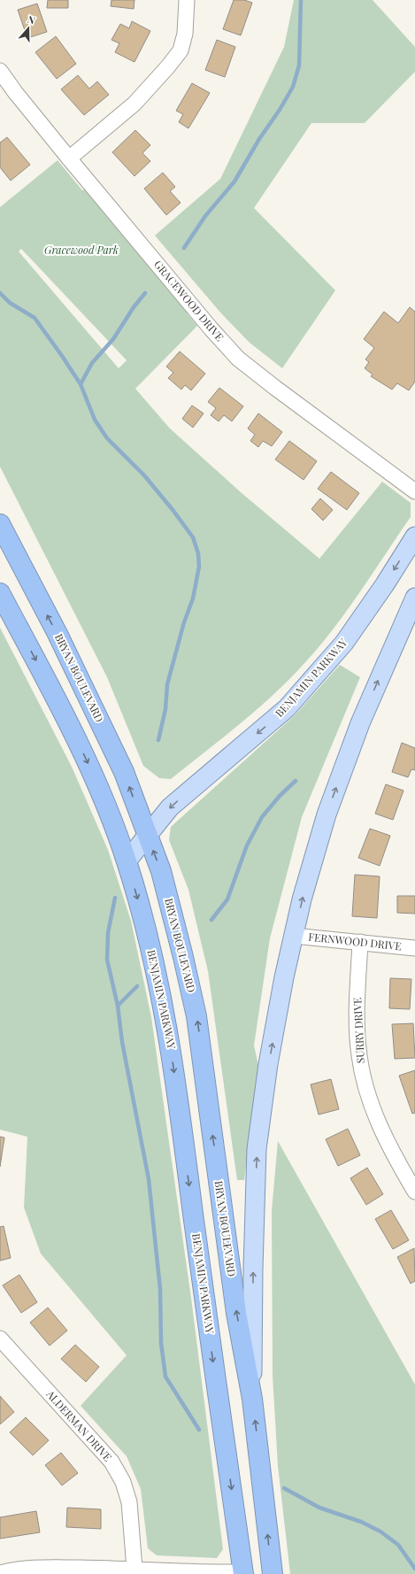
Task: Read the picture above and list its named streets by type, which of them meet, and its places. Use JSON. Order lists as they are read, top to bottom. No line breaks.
{"streets":{"highway":["BRYAN BOULEVARD","BENJAMIN PARKWAY"],"street":["GRACEWOOD DRIVE","FERNWOOD DRIVE","SURRY DRIVE","ALDERMAN DRIVE"]},"crossings":[["BRYAN BOULEVARD","BENJAMIN PARKWAY"],["FERNWOOD DRIVE","SURRY DRIVE"]],"parks":["Gracewood Park"],"north":"top"}
